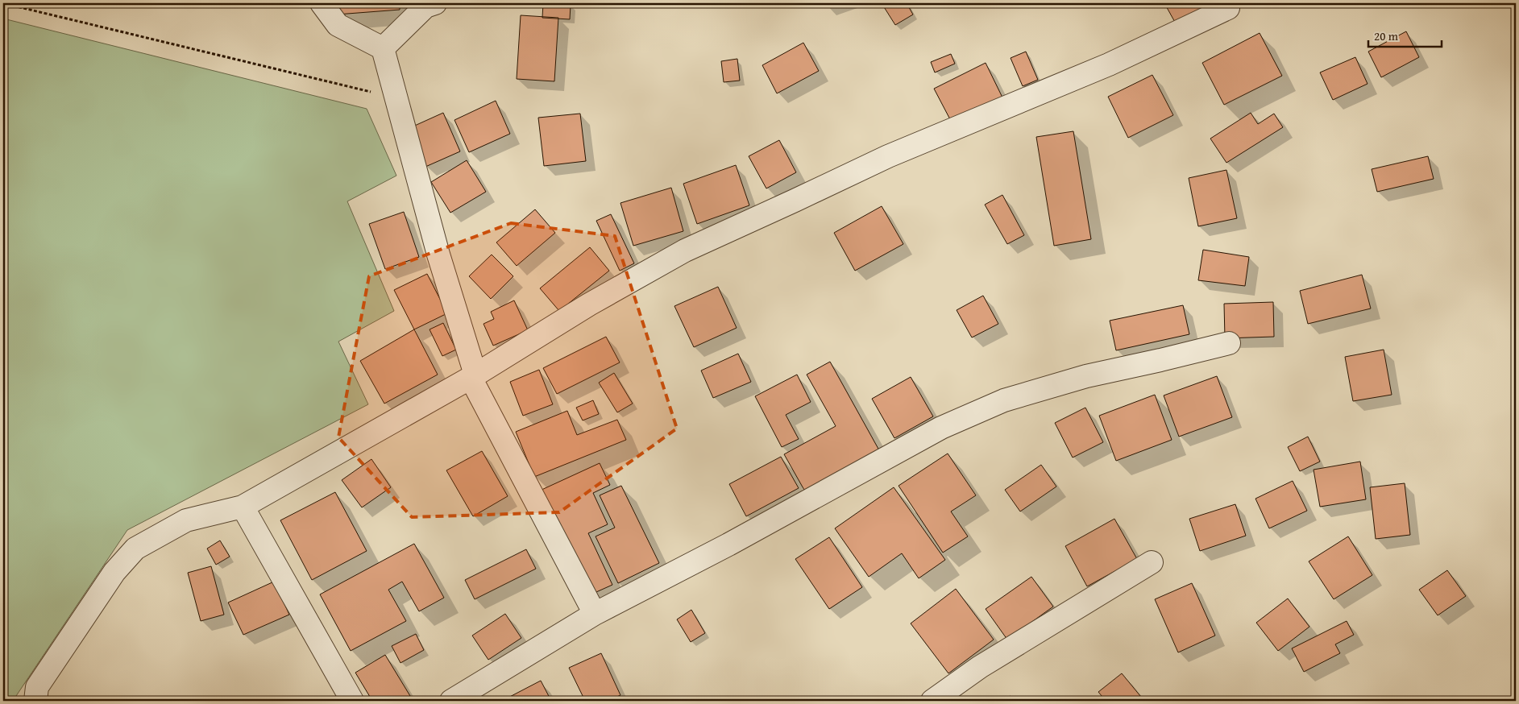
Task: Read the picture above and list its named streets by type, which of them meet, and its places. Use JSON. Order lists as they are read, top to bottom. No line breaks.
{"scale_bar":"20 m"}
